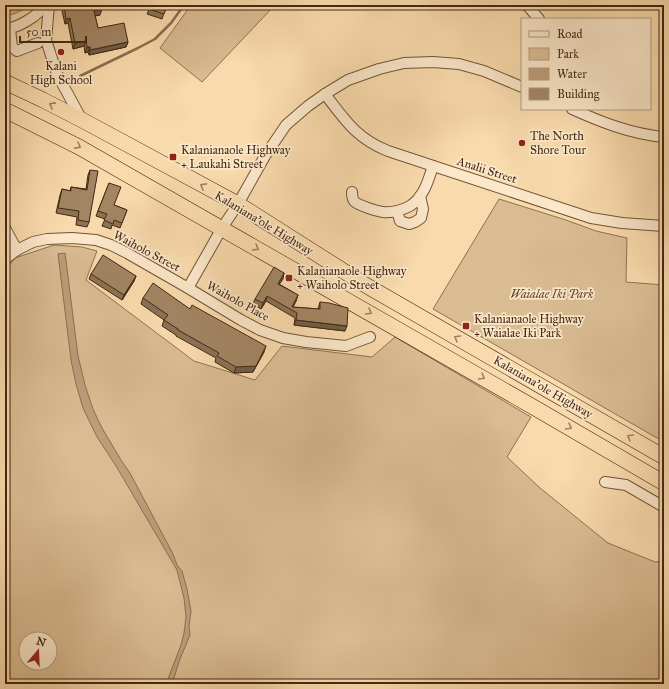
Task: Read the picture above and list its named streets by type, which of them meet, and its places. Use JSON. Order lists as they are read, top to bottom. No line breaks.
{"streets":{"highway":["Kalaniana’ole Highway"],"street":["Analii Street","Waiholo Street","Waiholo Place"]},"crossings":[["Analii Street","Waiholo Street"],["Kalaniana’ole Highway","Waiholo Street"],["Waiholo Street","Waiholo Place"]],"parks":["Waialae Iki Park"],"places":{"other":["Kalani High School","The North Shore Tour"],"transit":["Kalanianaole Highway + Laukahi Street","Kalanianaole Highway + Waiholo Street","Kalanianaole Highway + Waialae Iki Park"]},"legend":["Road","Park","Water","Building"],"scale_bar":"50 m","north":"top"}
